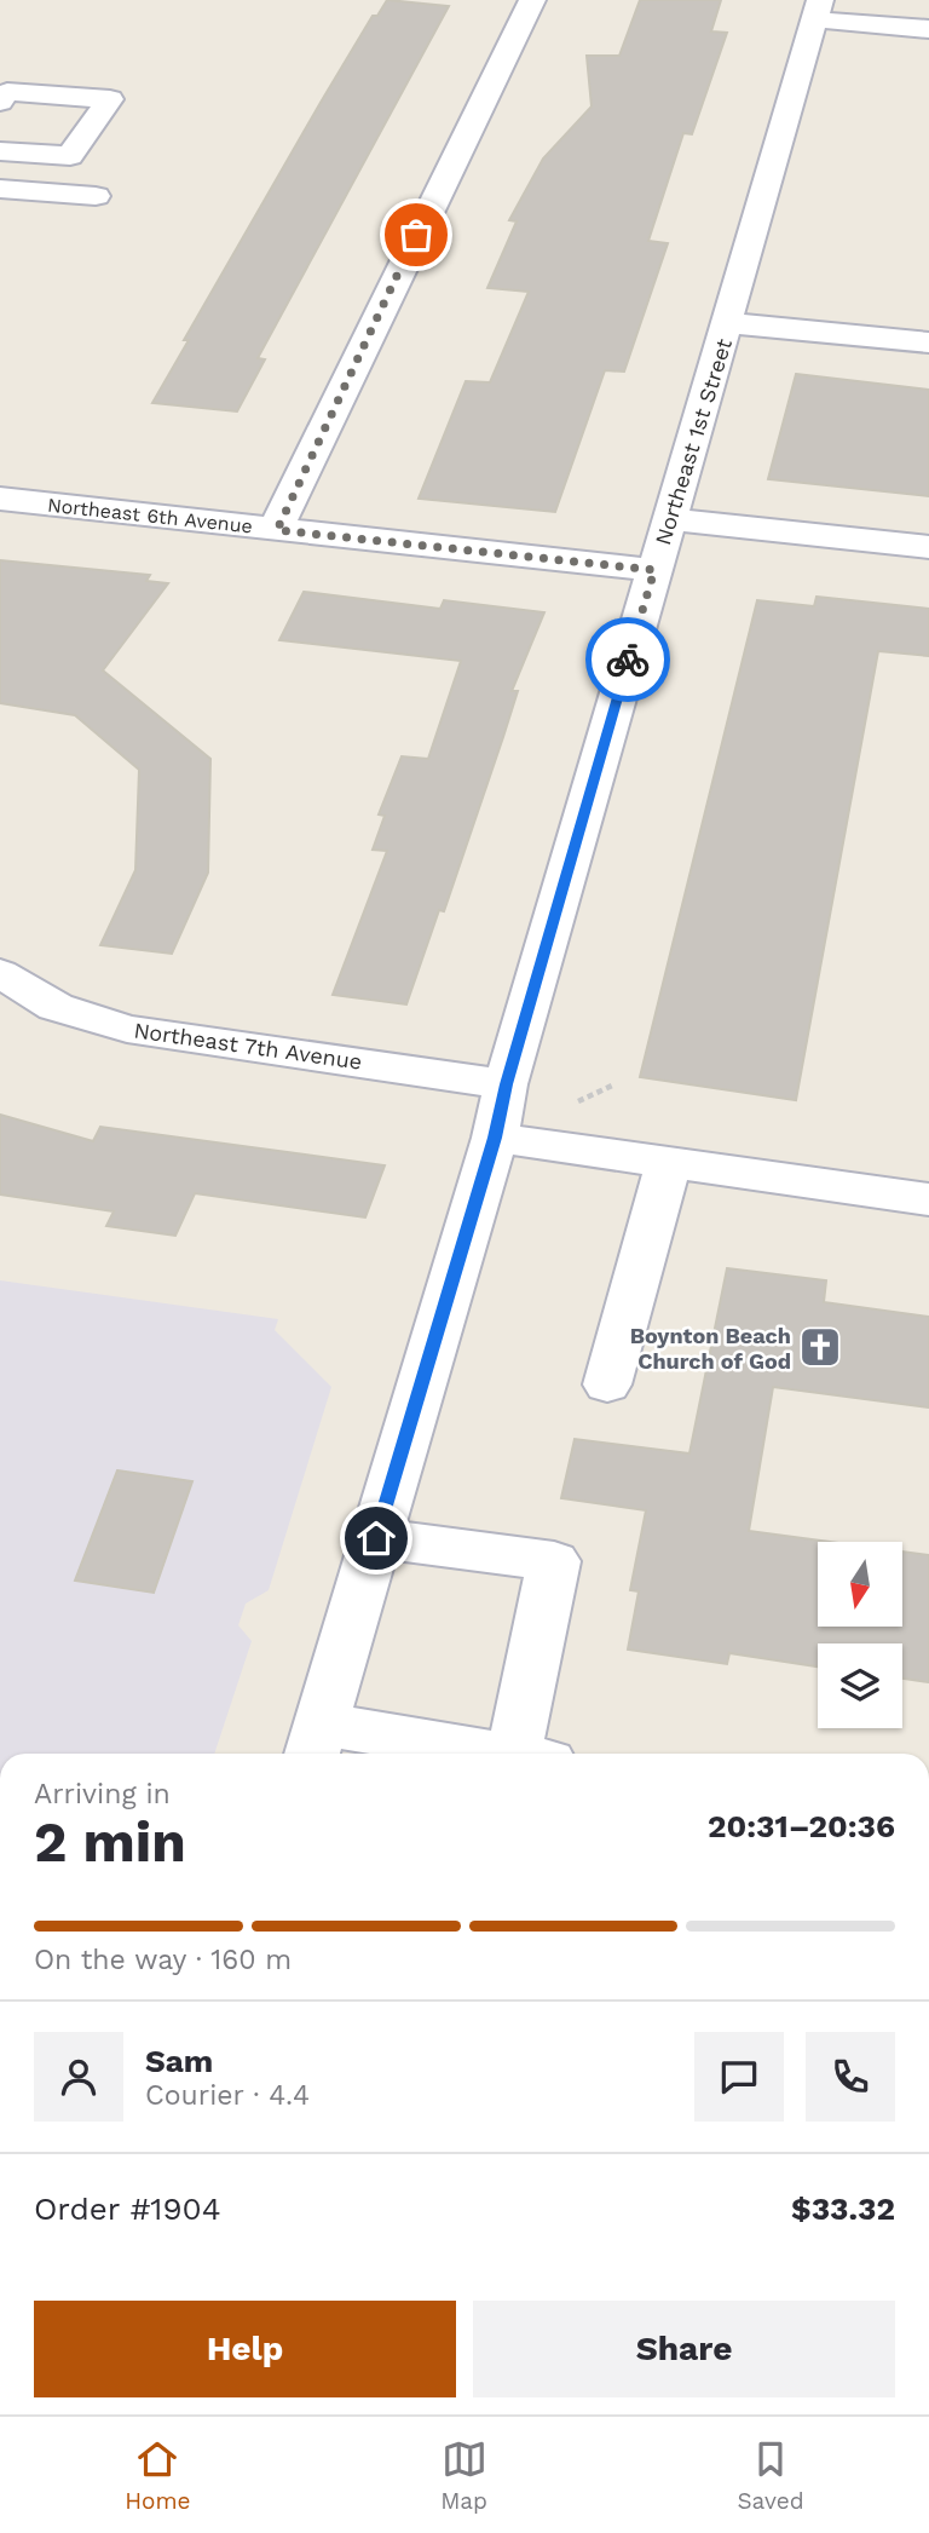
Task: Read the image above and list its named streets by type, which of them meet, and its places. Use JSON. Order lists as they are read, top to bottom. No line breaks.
{"streets":{"street":["Northeast 1st Street","Northeast 6th Avenue","Northeast 7th Avenue"]},"crossings":[["Northeast 1st Street","Northeast 6th Avenue"],["Northeast 1st Street","Northeast 7th Avenue"]],"places":{"church":["Boynton Beach Church of God"]},"north":"bottom","page":{"heading":["2 min","Arriving in","20:31–20:36"],"panel":["Sam","Courier · 4.4","Order #1904","$33.32"],"bar":"On the way · 160 m","buttons":["Help","Share"],"tabs":["Home","Map","Saved"]}}
